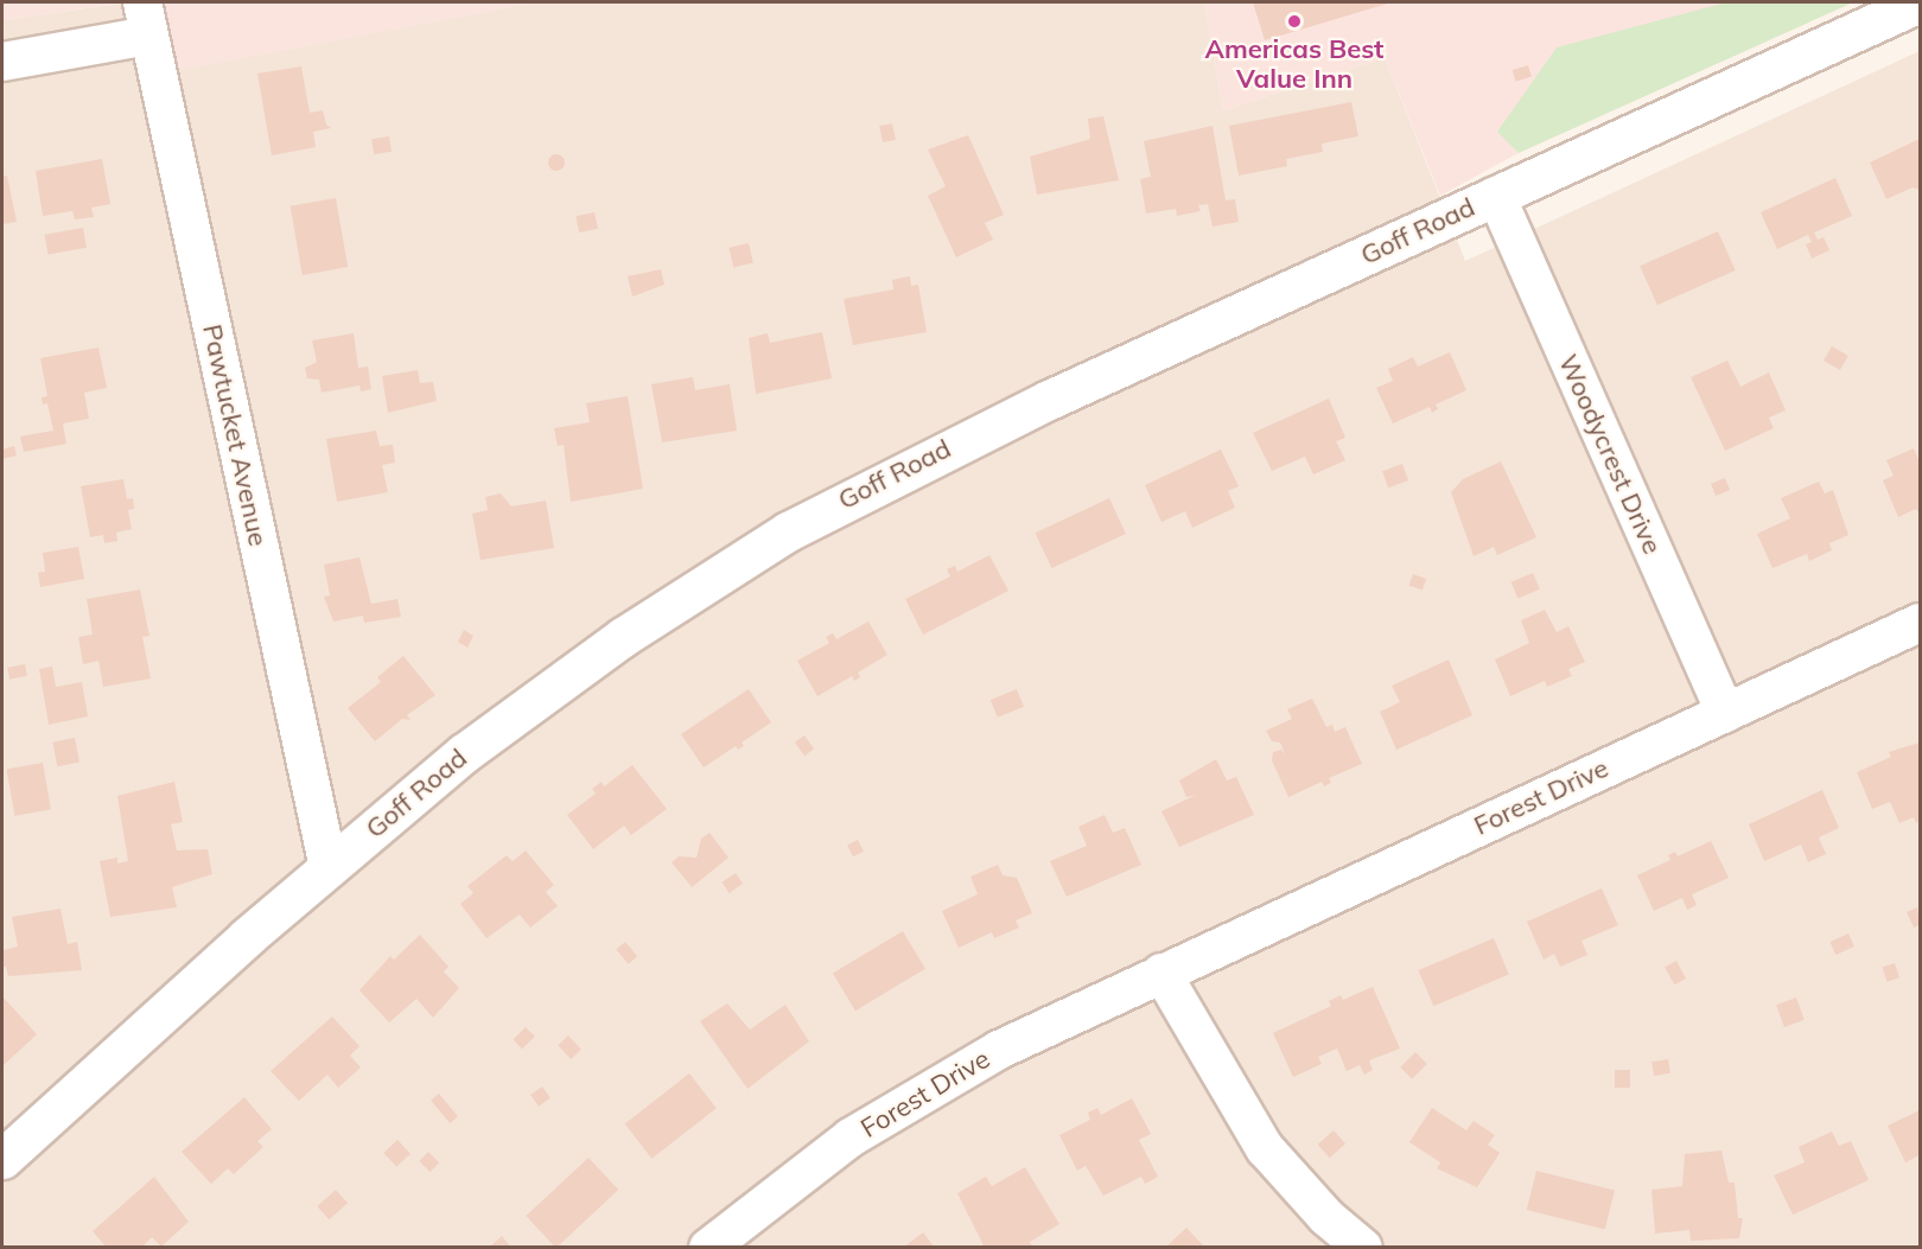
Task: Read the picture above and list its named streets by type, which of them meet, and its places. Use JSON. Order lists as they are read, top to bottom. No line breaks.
{"streets":{"street":["Goff Road","Pawtucket Avenue","Woodycrest Drive","Forest Drive"]},"crossings":[["Goff Road","Pawtucket Avenue"],["Goff Road","Woodycrest Drive"],["Woodycrest Drive","Forest Drive"]],"places":["Americas Best Value Inn"]}
